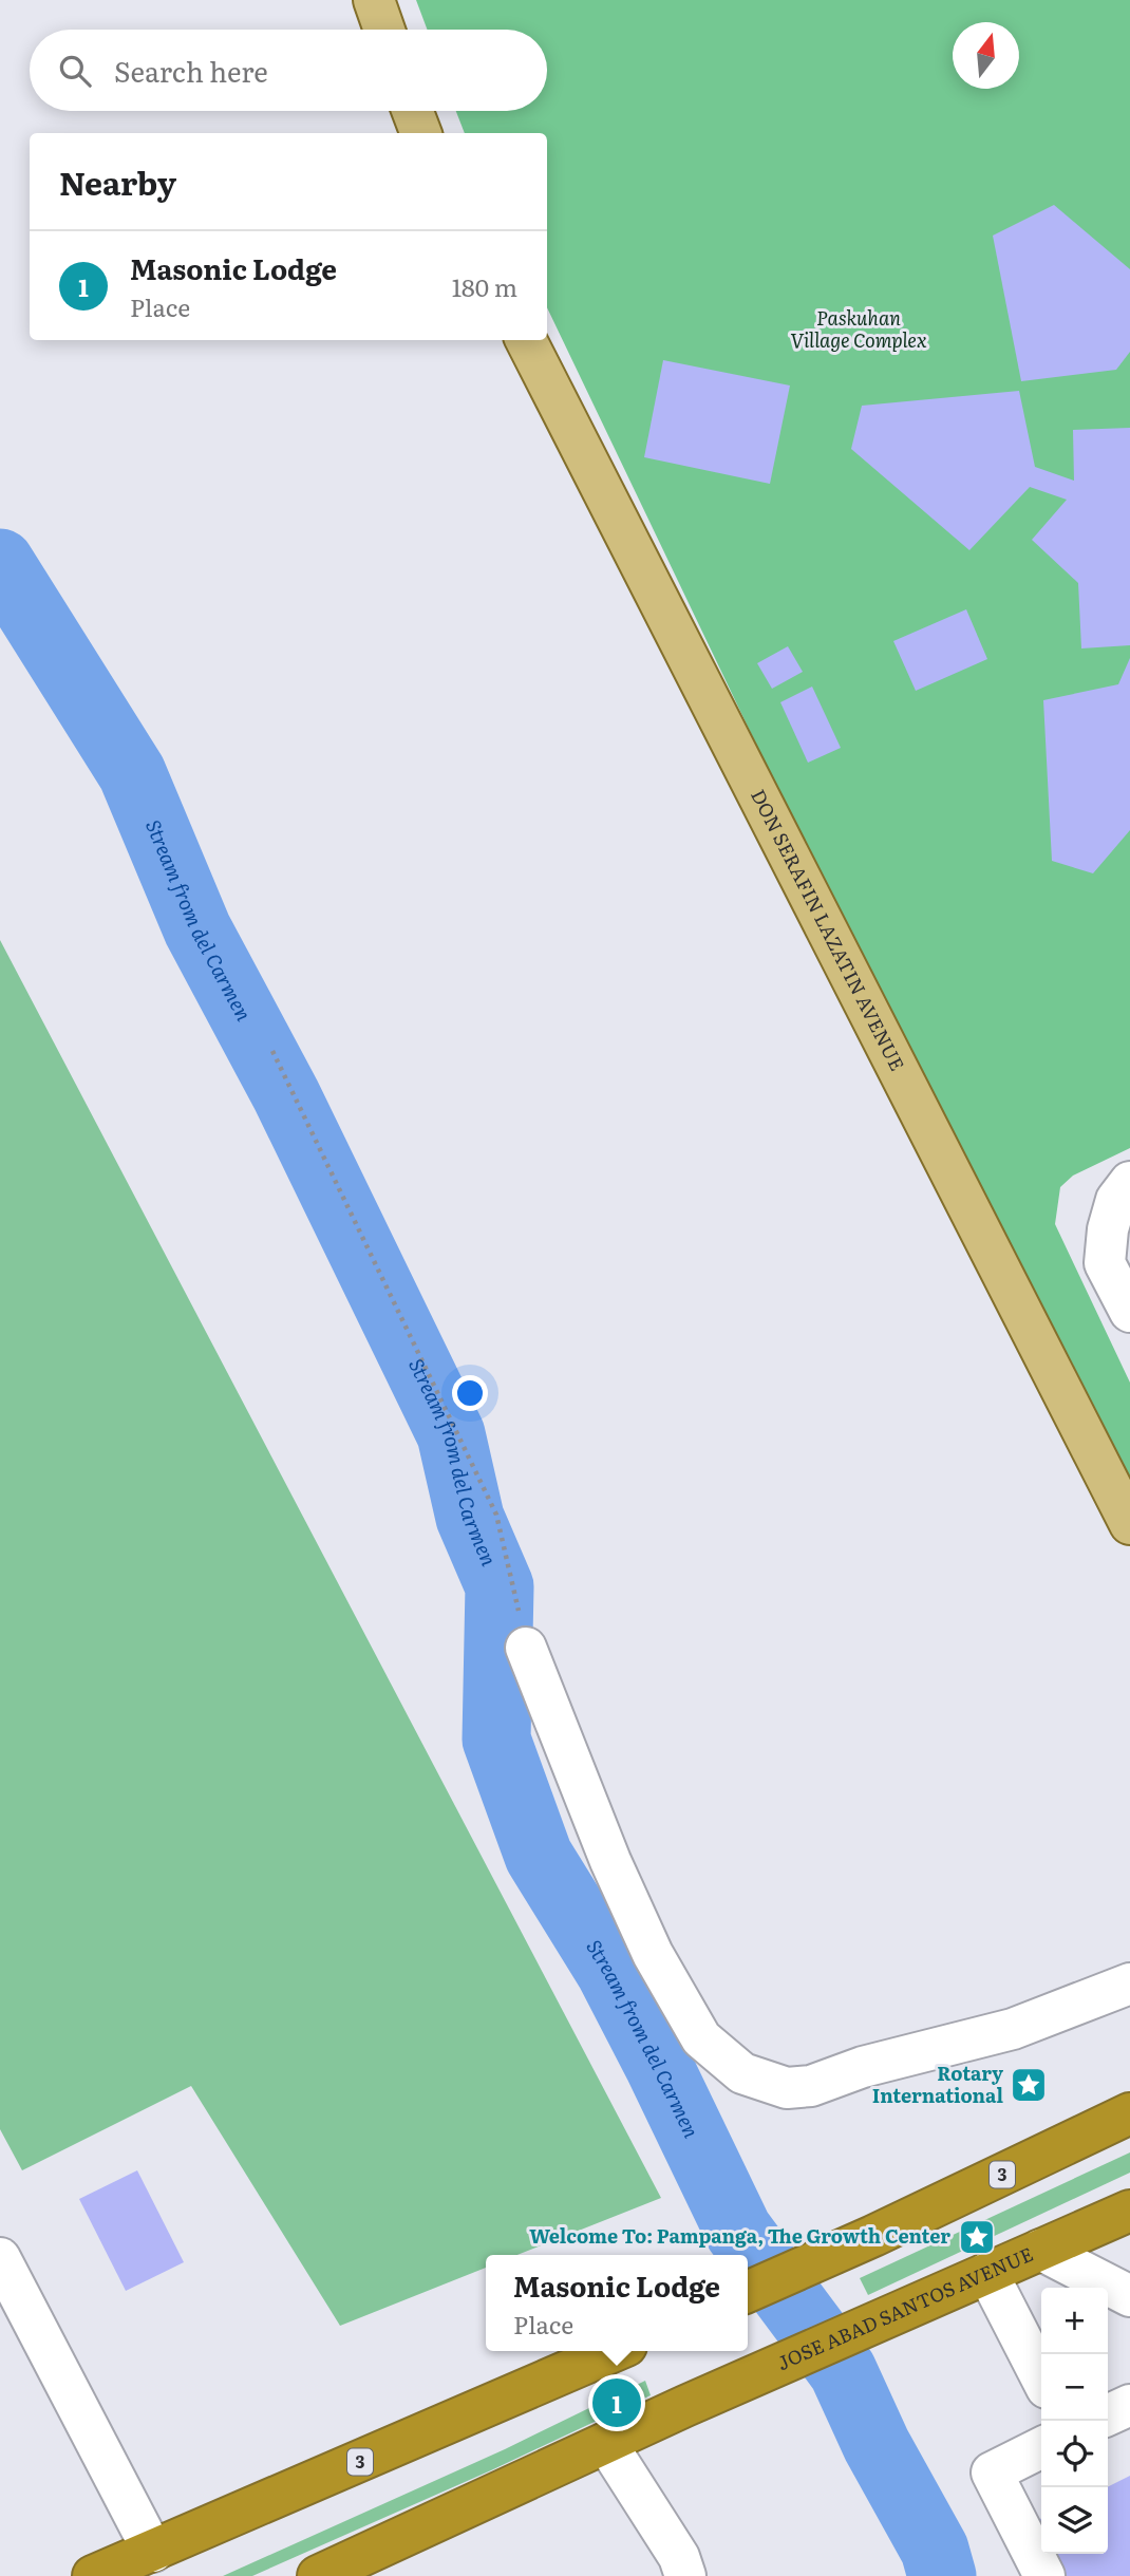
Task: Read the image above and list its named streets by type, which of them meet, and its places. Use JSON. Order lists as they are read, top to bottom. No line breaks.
{"streets":{"highway":["3","JOSE ABAD SANTOS AVENUE"],"main road":["DON SERAFIN LAZATIN AVENUE"]},"water":["Stream from del Carmen"],"parks":["Paskuhan Village Complex"],"places":{"place":["Rotary International","Welcome To: Pampanga, The Growth Center"]},"north":"top","page":{"search":"Search here","heading":"Nearby","list":[{"mark":"1","name":"Masonic Lodge","note":"Place","value":"180 m"}],"popup":["Masonic Lodge","Place"],"map_buttons":["+","−"],"pins":"1"}}
